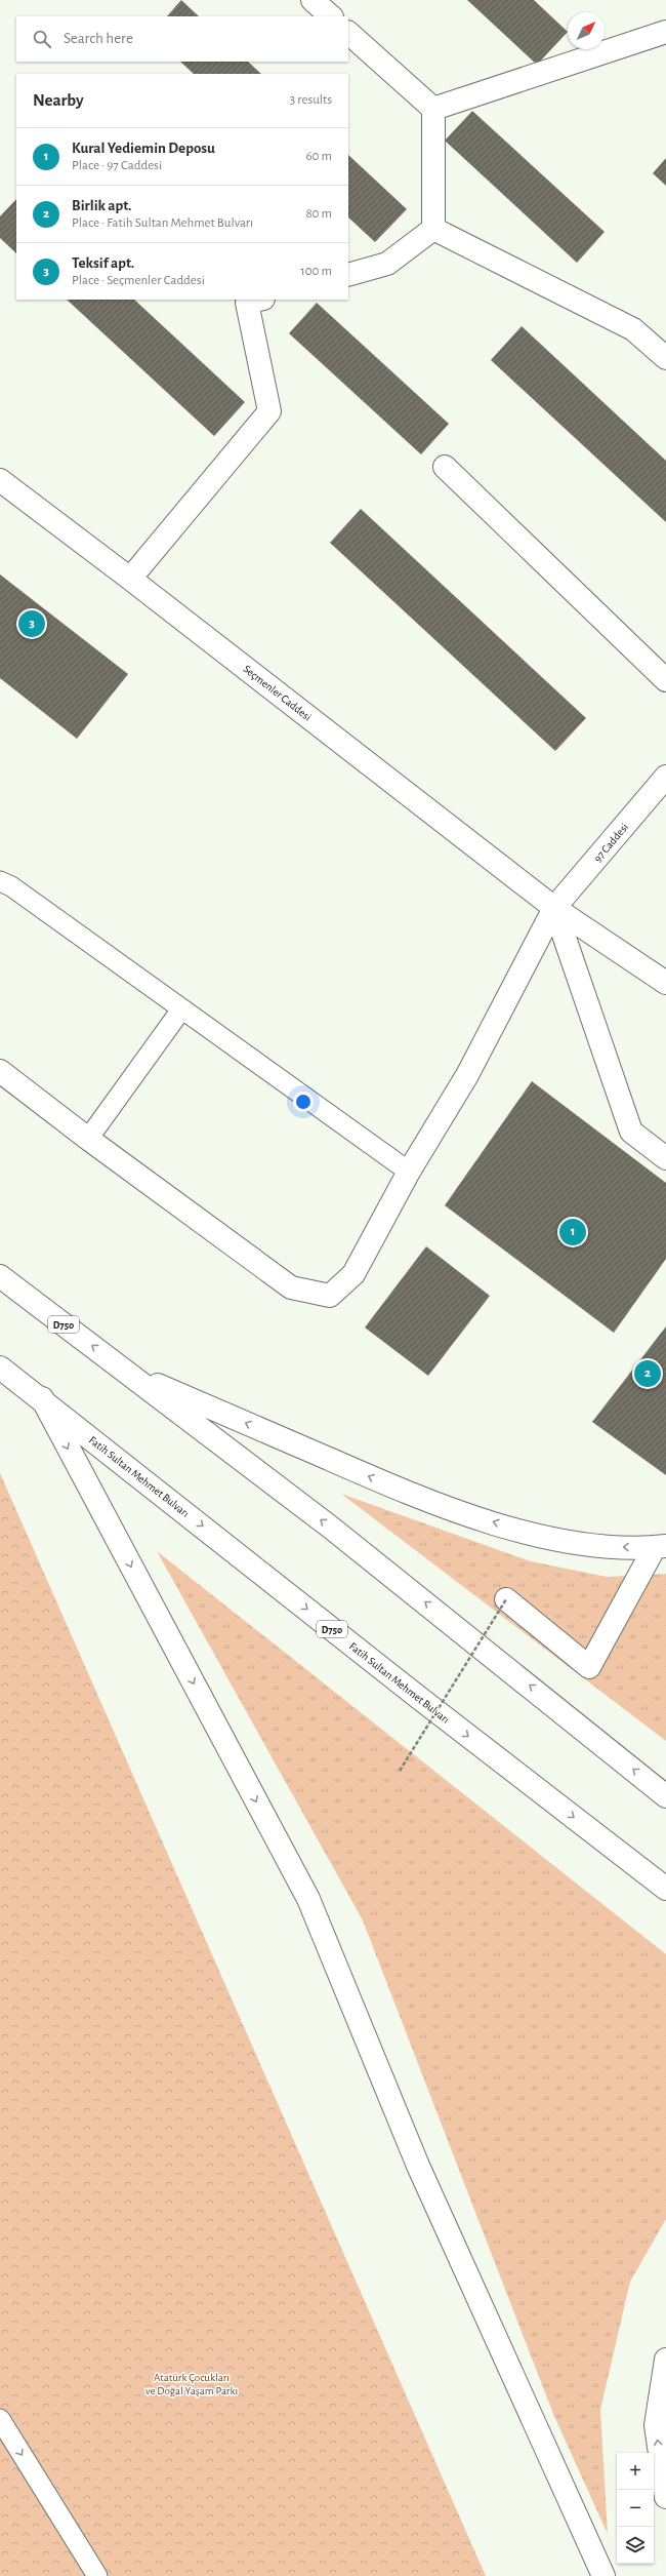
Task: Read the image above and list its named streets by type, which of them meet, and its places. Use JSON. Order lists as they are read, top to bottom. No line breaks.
{"streets":{"main road":["Seçmenler Caddesi","97 Caddesi","D750","Fatih Sultan Mehmet Bulvarı"]},"crossings":[["Seçmenler Caddesi","97 Caddesi"]],"parks":["Atatürk Çocukları ve Doğal Yaşam Parkı"],"north":"top right","page":{"search":"Search here","heading":["Nearby","3 results"],"list":[{"mark":"1","name":"Kural Yediemin Deposu","note":"Place · 97 Caddesi","value":"60 m"},{"mark":"2","name":"Birlik apt.","note":"Place · Fatih Sultan Mehmet Bulvarı","value":"80 m"},{"mark":"3","name":"Teksif apt.","note":"Place · Seçmenler Caddesi","value":"100 m"}],"pins":["3","1","2"],"map_buttons":["+","−"]}}
